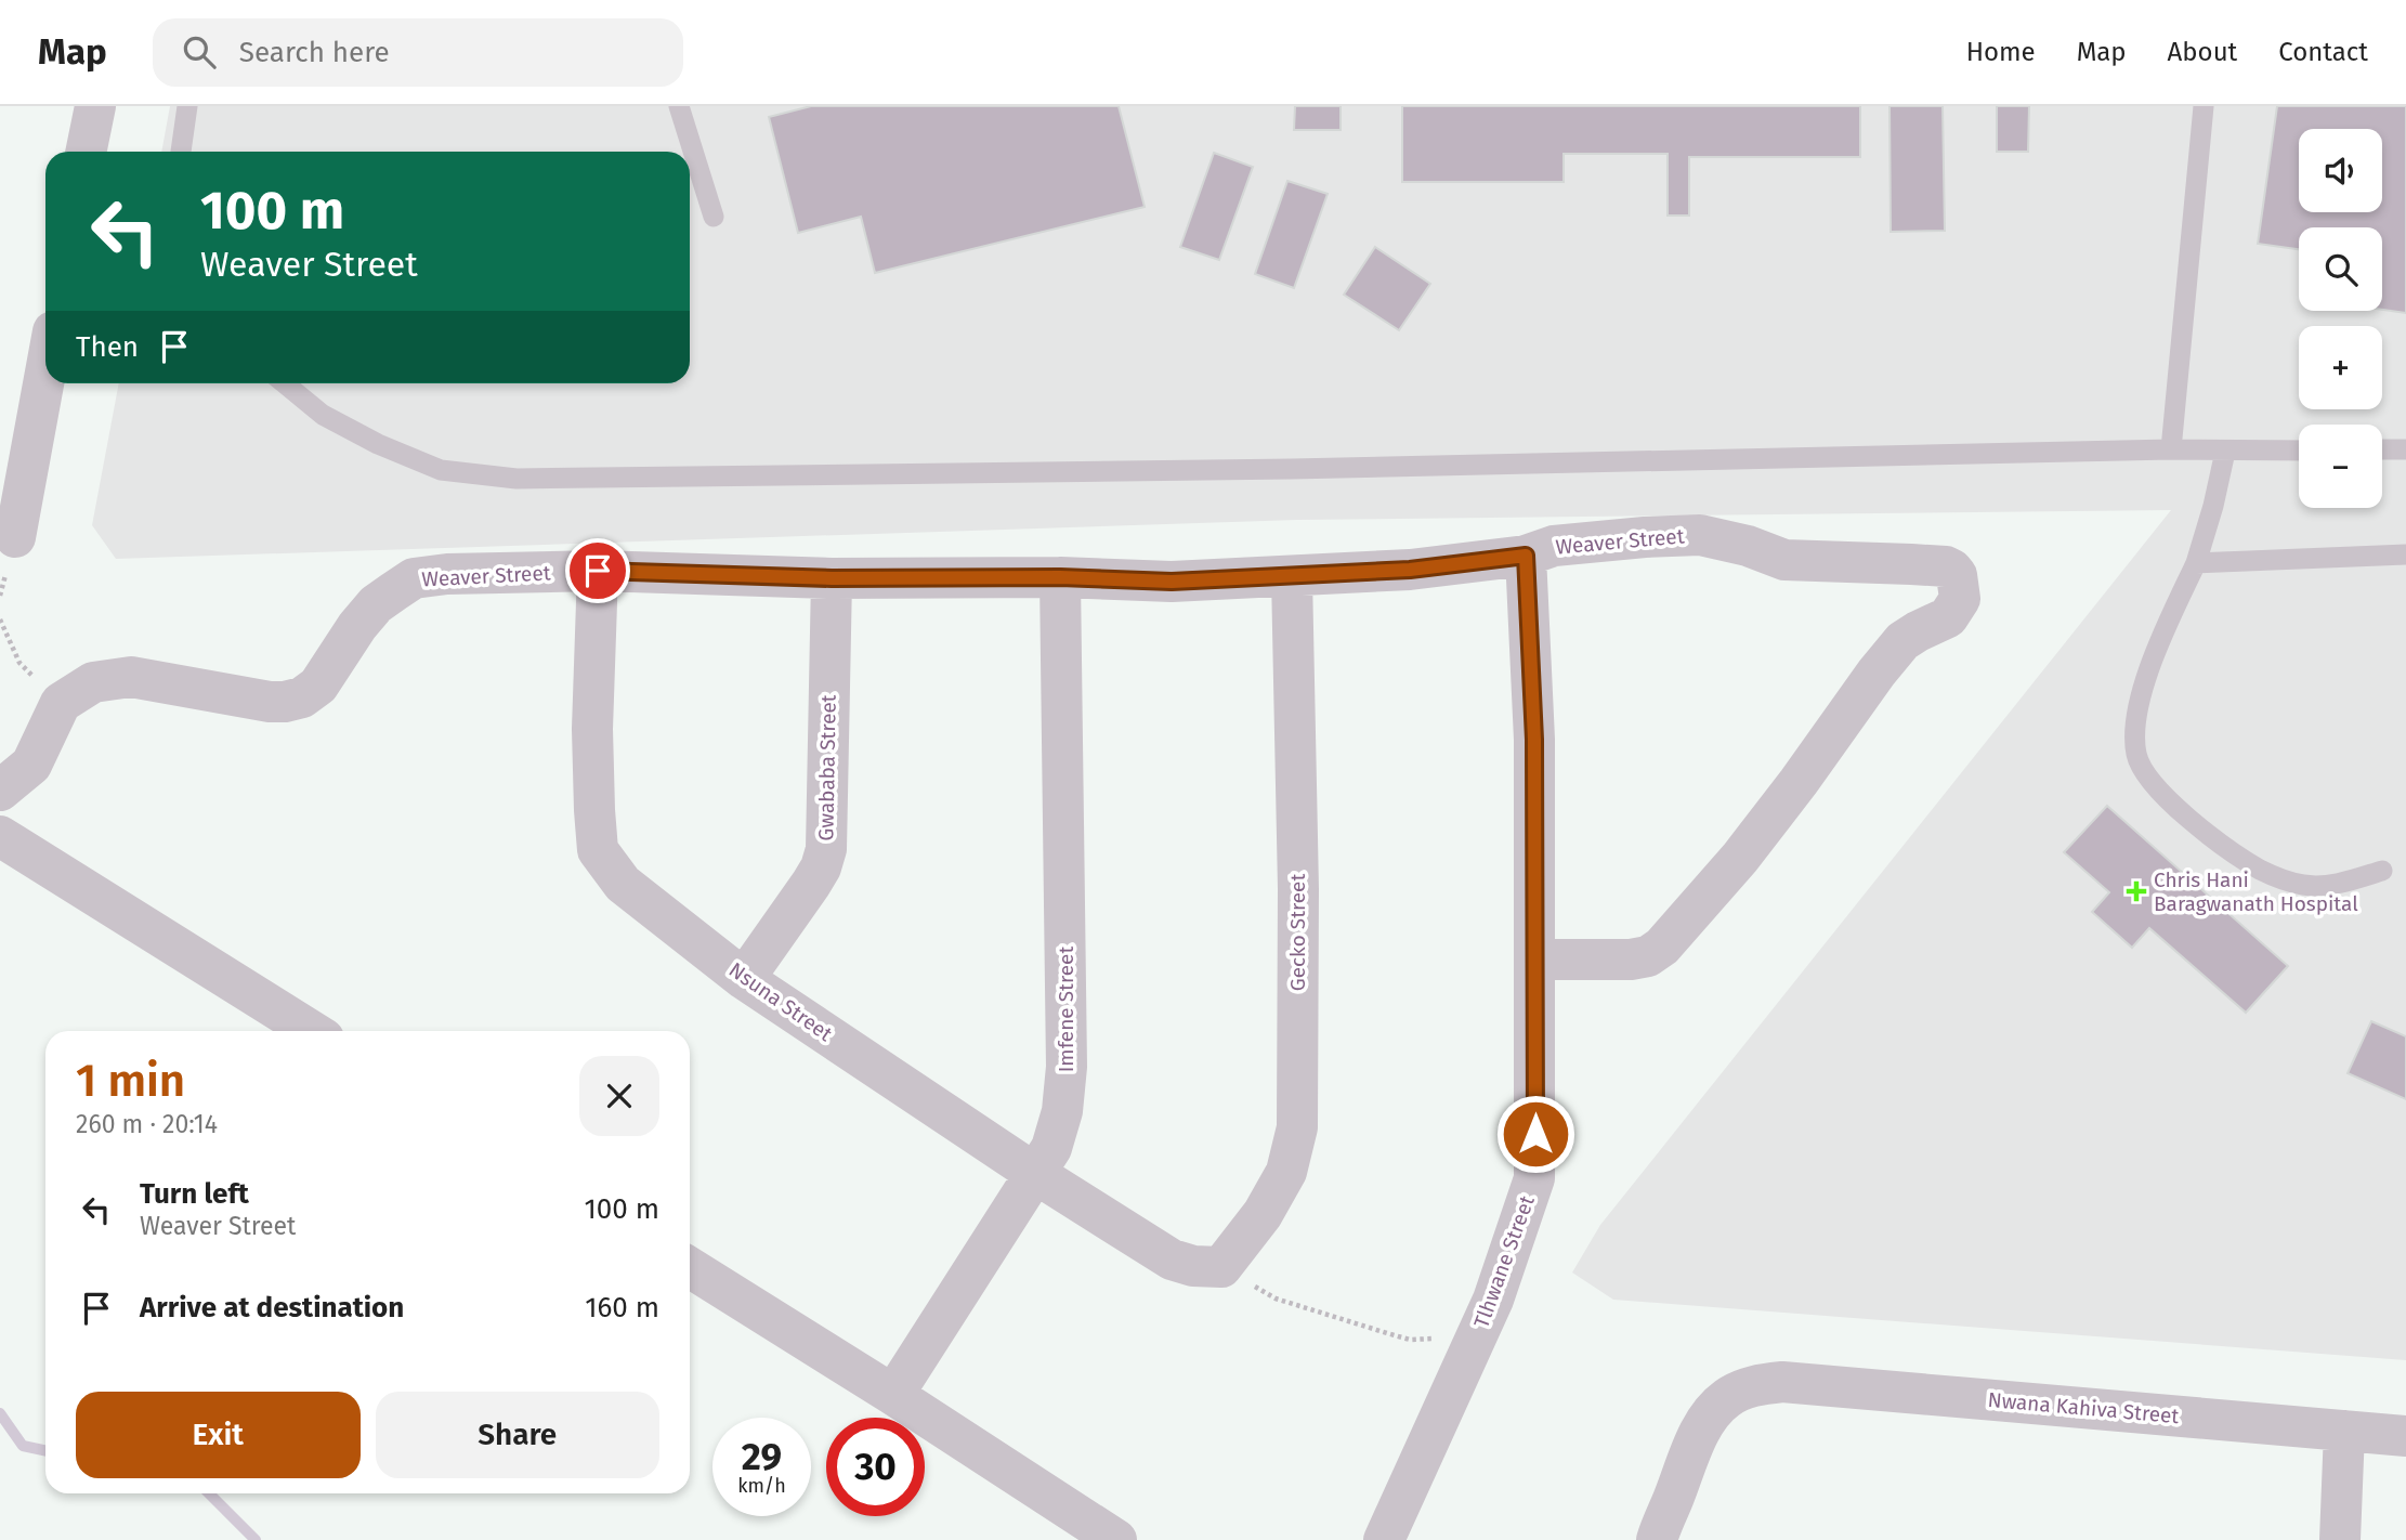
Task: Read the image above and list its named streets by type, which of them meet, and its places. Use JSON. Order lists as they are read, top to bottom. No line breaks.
{"streets":{"street":["Weaver Street","Gwababa Street","Gecko Street","Nsuna Street","Imfene Street","Tlhwane Street","Nwana Kahiva Street"]},"crossings":[["Weaver Street","Gwababa Street"],["Weaver Street","Gecko Street"],["Weaver Street","Nsuna Street"],["Weaver Street","Imfene Street"],["Weaver Street","Tlhwane Street"],["Gwababa Street","Nsuna Street"],["Gecko Street","Nsuna Street"],["Nsuna Street","Imfene Street"]],"places":{"health":["Chris Hani Baragwanath Hospital"]},"page":{"header":"Map","search":"Search here","nav":["Home","Map","About","Contact"],"map_buttons":["+","−"],"turn":["100 m","Weaver Street"],"then":"Then","heading":["1 min","260 m · 20:14"],"list":[{"name":"Turn left","note":"Weaver Street","value":"100 m"},{"name":"Arrive at destination","value":"160 m"}],"buttons":["Exit","Share"],"speed":"29 km/h","limit":"30"}}
